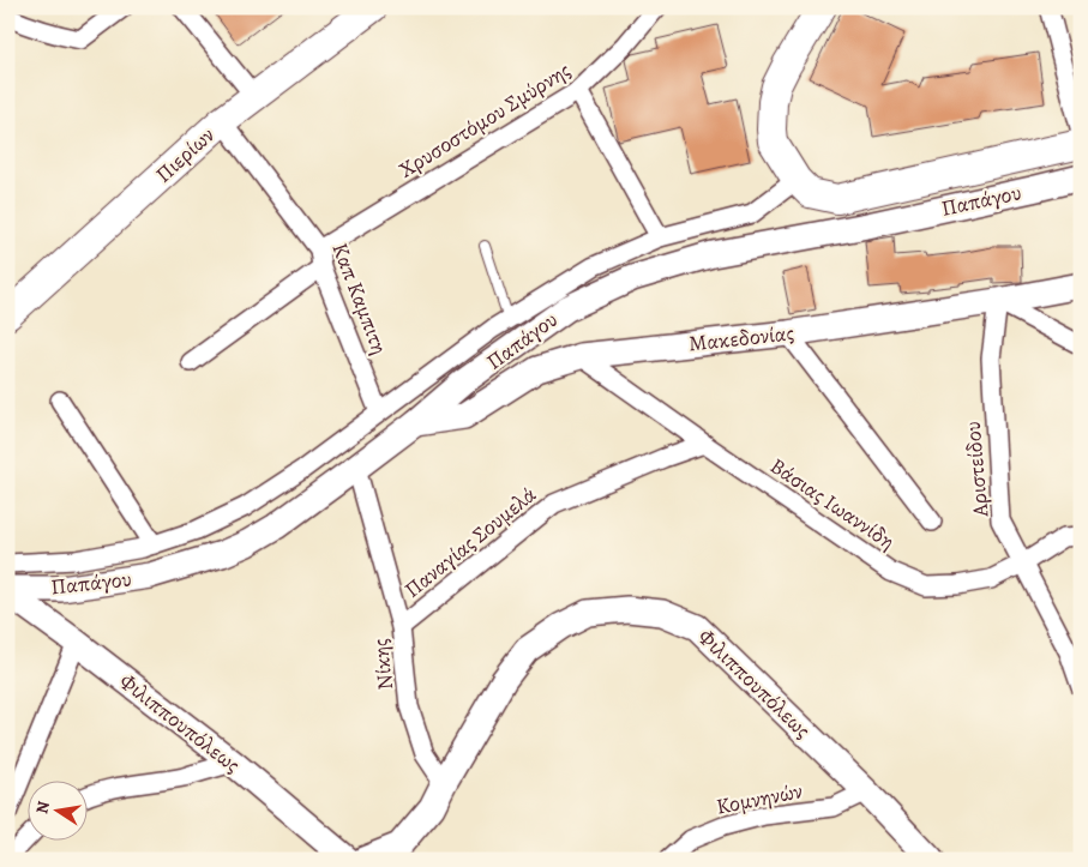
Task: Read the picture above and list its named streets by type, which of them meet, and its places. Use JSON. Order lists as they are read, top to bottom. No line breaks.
{"streets":{"main road":["Πιερίων"],"street":["Χρυσοστόμου Σμύρνης","Παπάγου","Καπ Καμπιτη","Μακεδονίας","Αριστείδου","Βάσιας Ιωαννίδη","Παναγίας Σουμελά","Νίκης","Φιλιππουπόλεως","Κομνηνών"]},"crossings":[["Χρυσοστόμου Σμύρνης","Καπ Καμπιτη"],["Πιερίων","Καπ Καμπιτη"],["Παπάγου","Καπ Καμπιτη"],["Παπάγου","Μακεδονίας"],["Παπάγου","Νίκης"],["Παπάγου","Φιλιππουπόλεως"],["Μακεδονίας","Αριστείδου"],["Μακεδονίας","Βάσιας Ιωαννίδη"],["Αριστείδου","Βάσιας Ιωαννίδη"],["Βάσιας Ιωαννίδη","Παναγίας Σουμελά"],["Παναγίας Σουμελά","Νίκης"],["Νίκης","Φιλιππουπόλεως"],["Φιλιππουπόλεως","Κομνηνών"]],"north":"left"}
